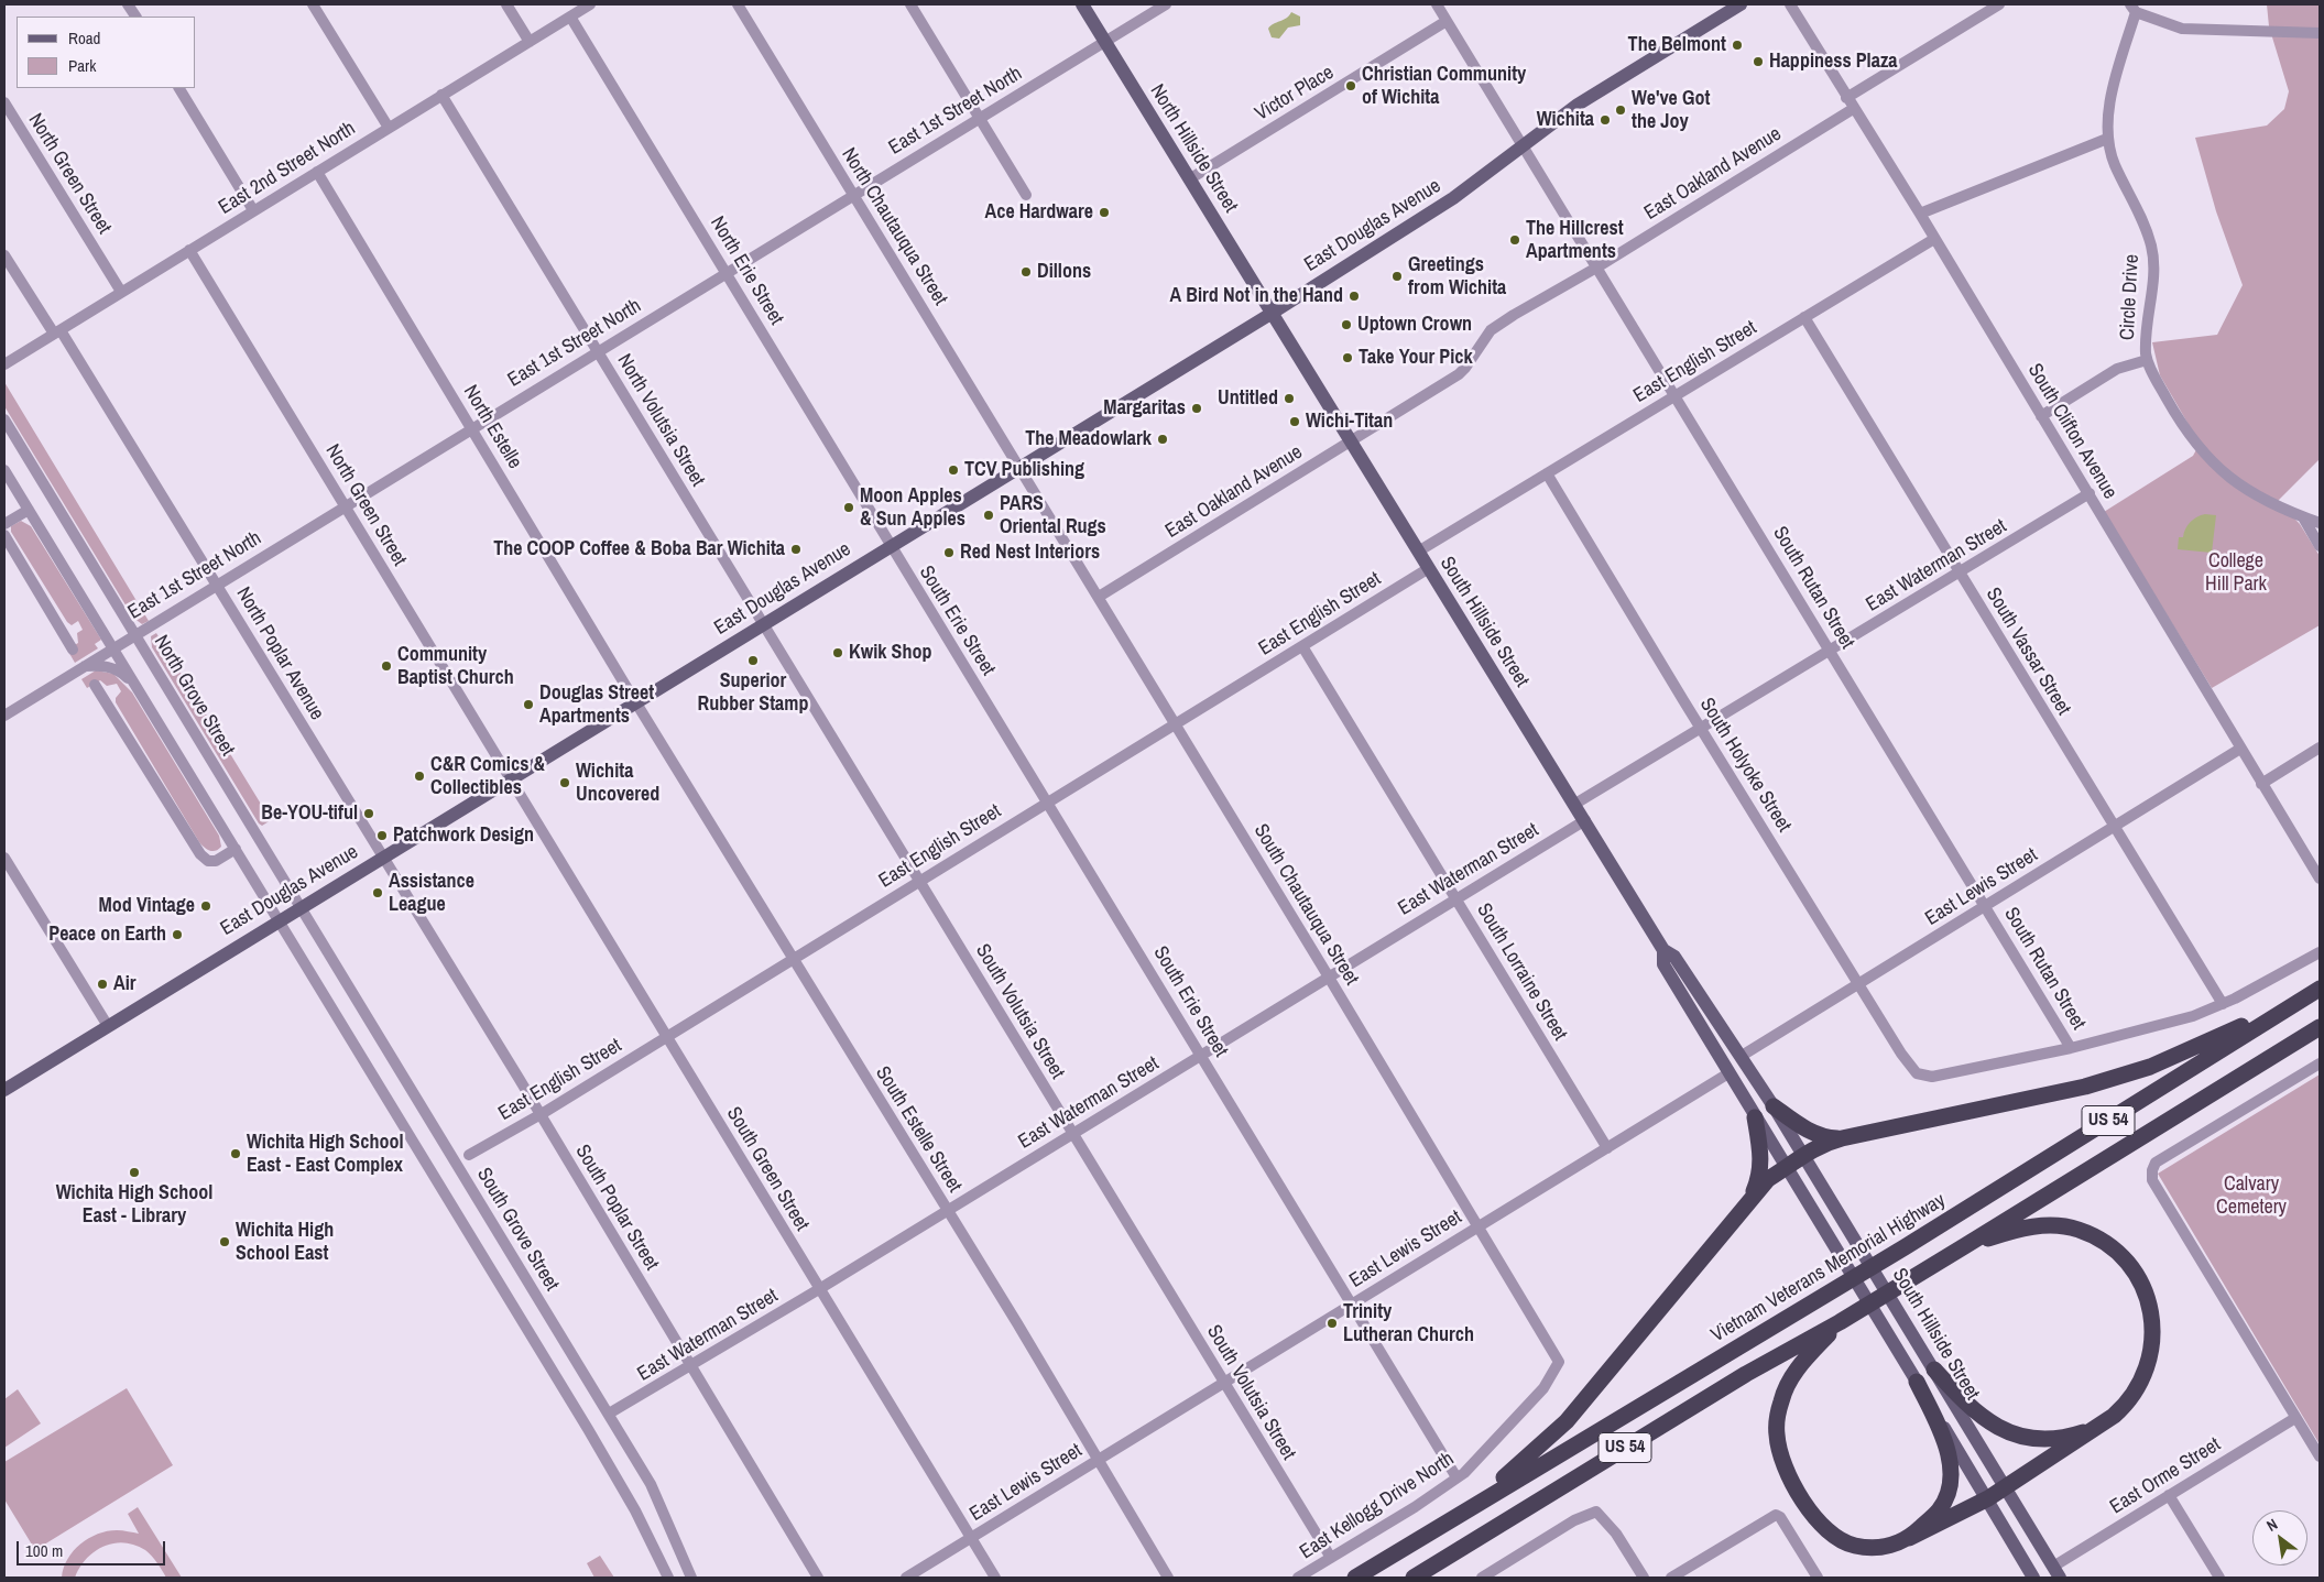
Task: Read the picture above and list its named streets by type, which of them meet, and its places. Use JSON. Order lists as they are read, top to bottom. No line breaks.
{"streets":{"highway":["US 54","Vietnam Veterans Memorial Highway"],"main road":["North Hillside Street","East Douglas Avenue","South Hillside Street"],"street":["Victor Place","East 1st Street North","East 2nd Street North","North Green Street","East Oakland Avenue","North Chautauqua Street","North Erie Street","Circle Drive","East English Street","North Volutsia Street","North Estelle","South Clifton Avenue","East Waterman Street","South Rutan Street","South Erie Street","South Vassar Street","North Poplar Avenue","North Grove Street","South Holyoke Street","East Lewis Street","South Chautauqua Street","South Lorraine Street","South Volutsia Street","South Estelle Street","South Green Street","South Poplar Street","South Grove Street","East Orme Street","East Kellogg Drive North"]},"crossings":[["Victor Place","North Hillside Street"],["Victor Place","South Rutan Street"],["East 1st Street North","North Hillside Street"],["East 1st Street North","North Green Street"],["East 1st Street North","North Chautauqua Street"],["East 1st Street North","North Erie Street"],["East 1st Street North","North Volutsia Street"],["East 1st Street North","North Estelle"],["East 1st Street North","North Poplar Avenue"],["East 1st Street North","North Grove Street"],["North Hillside Street","East Douglas Avenue"],["North Hillside Street","South Hillside Street"],["East 2nd Street North","North Green Street"],["East 2nd Street North","North Erie Street"],["East 2nd Street North","North Volutsia Street"],["East 2nd Street North","North Estelle"],["East 2nd Street North","North Poplar Avenue"],["North Green Street","East Douglas Avenue"],["North Green Street","South Green Street"],["East Oakland Avenue","South Clifton Avenue"],["East Oakland Avenue","South Rutan Street"],["East Oakland Avenue","South Hillside Street"],["East Oakland Avenue","South Chautauqua Street"],["East Douglas Avenue","North Chautauqua Street"],["East Douglas Avenue","North Erie Street"],["East Douglas Avenue","North Volutsia Street"],["East Douglas Avenue","North Estelle"],["East Douglas Avenue","South Rutan Street"],["East Douglas Avenue","South Erie Street"],["East Douglas Avenue","South Hillside Street"],["East Douglas Avenue","North Poplar Avenue"],["East Douglas Avenue","North Grove Street"],["East Douglas Avenue","South Chautauqua Street"],["East Douglas Avenue","South Volutsia Street"],["East Douglas Avenue","South Estelle Street"],["East Douglas Avenue","South Green Street"],["East Douglas Avenue","South Poplar Street"],["East Douglas Avenue","South Grove Street"],["North Chautauqua Street","South Chautauqua Street"],["North Erie Street","South Erie Street"],["East English Street","South Clifton Avenue"],["East English Street","South Rutan Street"],["East English Street","South Erie Street"],["East English Street","South Hillside Street"],["East English Street","South Vassar Street"],["East English Street","South Holyoke Street"],["East English Street","South Chautauqua Street"],["East English Street","South Lorraine Street"],["East English Street","South Volutsia Street"],["East English Street","South Estelle Street"],["East English Street","South Green Street"],["East English Street","South Poplar Street"],["North Volutsia Street","South Volutsia Street"],["North Estelle","South Estelle Street"],["South Clifton Avenue","East Waterman Street"],["South Clifton Avenue","East Lewis Street"],["East Waterman Street","South Rutan Street"],["East Waterman Street","South Erie Street"],["East Waterman Street","South Hillside Street"],["East Waterman Street","South Vassar Street"],["East Waterman Street","South Holyoke Street"],["East Waterman Street","South Chautauqua Street"],["East Waterman Street","South Lorraine Street"],["East Waterman Street","South Volutsia Street"],["East Waterman Street","South Estelle Street"],["East Waterman Street","South Green Street"],["East Waterman Street","South Poplar Street"],["East Waterman Street","South Grove Street"],["South Rutan Street","South Holyoke Street"],["South Rutan Street","East Lewis Street"],["South Erie Street","East Lewis Street"],["South Erie Street","East Kellogg Drive North"],["South Hillside Street","East Lewis Street"],["South Hillside Street","East Orme Street"],["South Vassar Street","East Lewis Street"],["North Poplar Avenue","South Poplar Street"],["North Grove Street","South Grove Street"],["South Holyoke Street","East Lewis Street"],["East Lewis Street","South Chautauqua Street"],["East Lewis Street","South Lorraine Street"],["East Lewis Street","South Volutsia Street"],["East Lewis Street","South Estelle Street"],["East Lewis Street","South Green Street"],["South Chautauqua Street","East Kellogg Drive North"],["South Volutsia Street","East Kellogg Drive North"]],"parks":["College Hill Park","Calvary Cemetery"],"places":["The Belmont","Happiness Plaza","Christian Community of Wichita","We've Got the Joy","Wichita","Ace Hardware","The Hillcrest Apartments","Dillons","Greetings from Wichita","A Bird Not in the Hand","Uptown Crown","Take Your Pick","Untitled","Margaritas","Wichi-Titan","The Meadowlark","TCV Publishing","Moon Apples & Sun Apples","PARS Oriental Rugs","The COOP Coffee & Boba Bar Wichita","Red Nest Interiors","Kwik Shop","Superior Rubber Stamp","Community Baptist Church","Douglas Street Apartments","C&R Comics & Collectibles","Wichita Uncovered","Be-YOU-tiful","Patchwork Design","Assistance League","Mod Vintage","Peace on Earth","Air","Wichita High School East - East Complex","Wichita High School East - Library","Wichita High School East","Trinity Lutheran Church"],"legend":["Road","Park"],"scale_bar":"100 m","north":"top left"}
